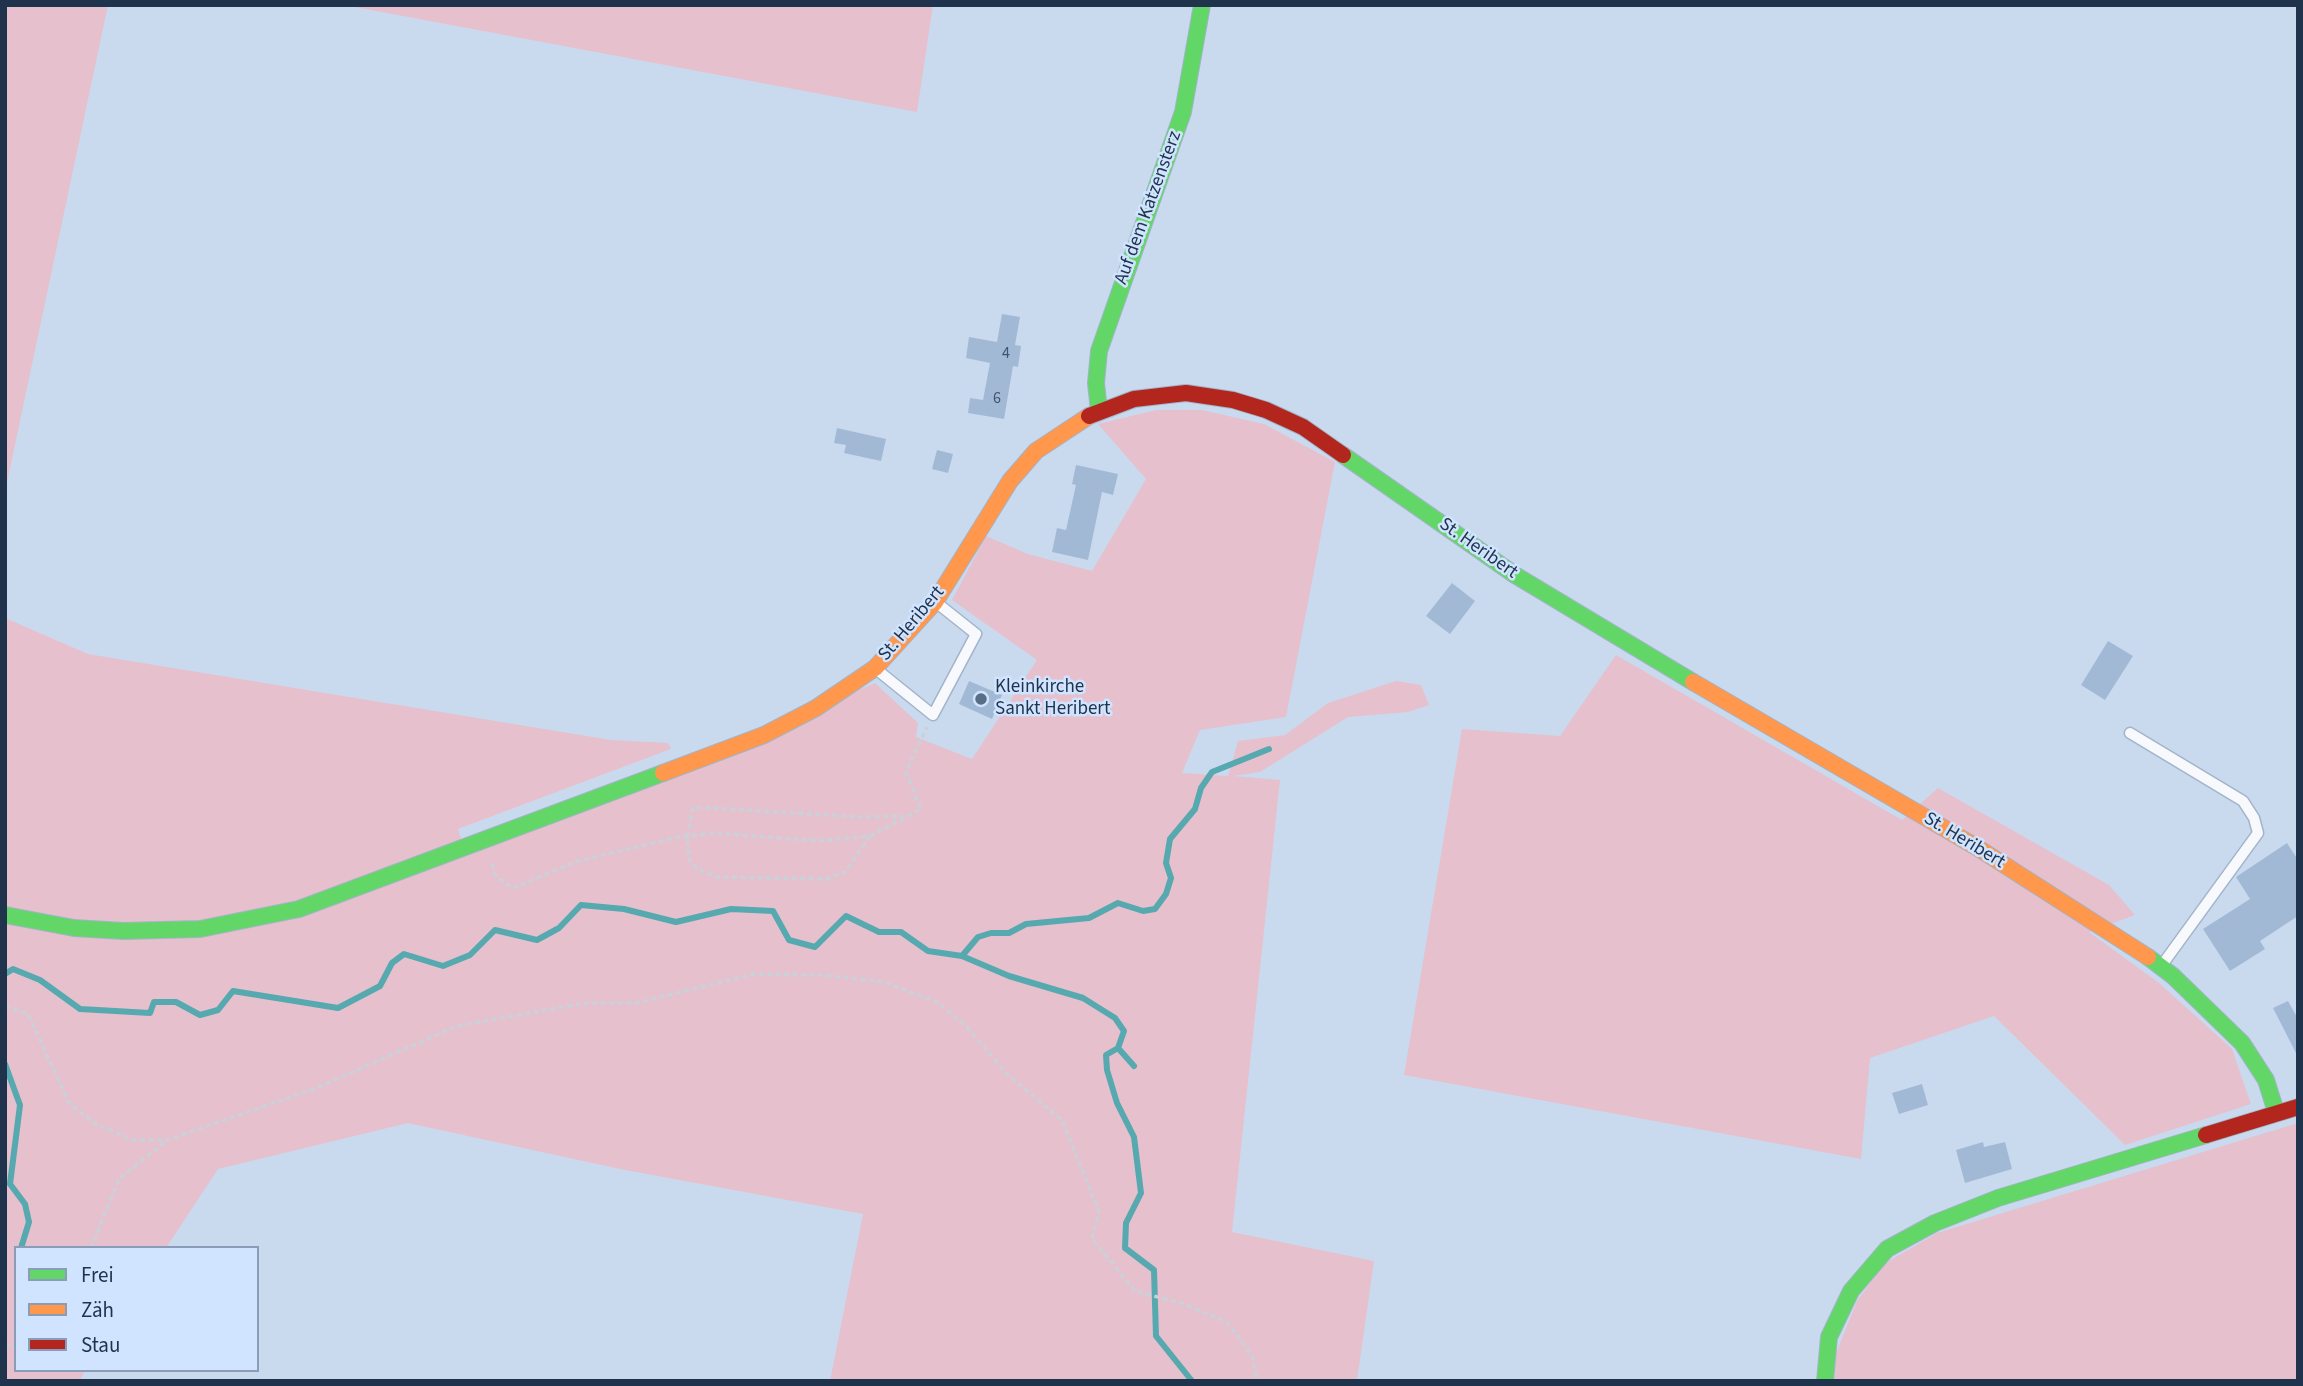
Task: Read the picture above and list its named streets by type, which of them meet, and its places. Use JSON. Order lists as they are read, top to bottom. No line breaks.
{"streets":{"street":["Auf dem Katzensterz","St. Heribert"]},"crossings":[["Auf dem Katzensterz","St. Heribert"]],"places":["Kleinkirche Sankt Heribert"],"house_numbers":["4","6"],"legend":["Frei","Zäh","Stau"]}
